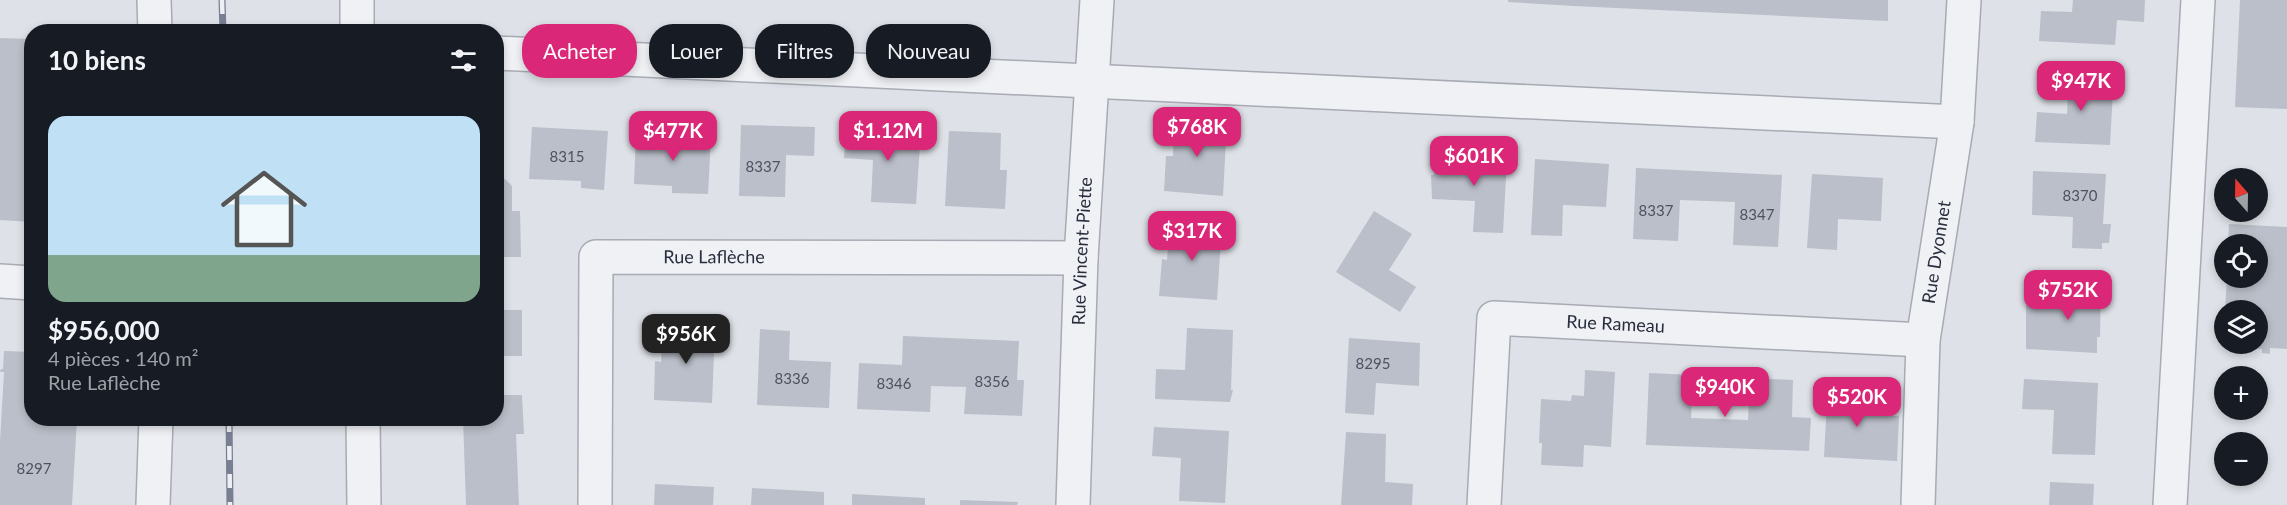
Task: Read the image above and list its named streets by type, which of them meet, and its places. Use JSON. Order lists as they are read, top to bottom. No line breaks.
{"streets":{"street":["Rue Vincent-Piette","Rue Dyonnet","Rue Laflèche","Rue Rameau"]},"crossings":[["Rue Vincent-Piette","Rue Laflèche"],["Rue Dyonnet","Rue Rameau"]],"house_numbers":["8315","8337","8370","8337","8347","8295","8336","8356","8346","8297"],"north":"top","page":{"chip":["Acheter","Louer","Filtres","Nouveau"],"heading":"10 biens","price":["$947K","$768K","$477K","$1.12M","$601K","$317K","$752K","$956K","$940K","$520K"],"list":[{"name":"$956,000","note":"4 pièces · 140 m² · Rue Laflèche"}],"map_buttons":["+","−"]}}
